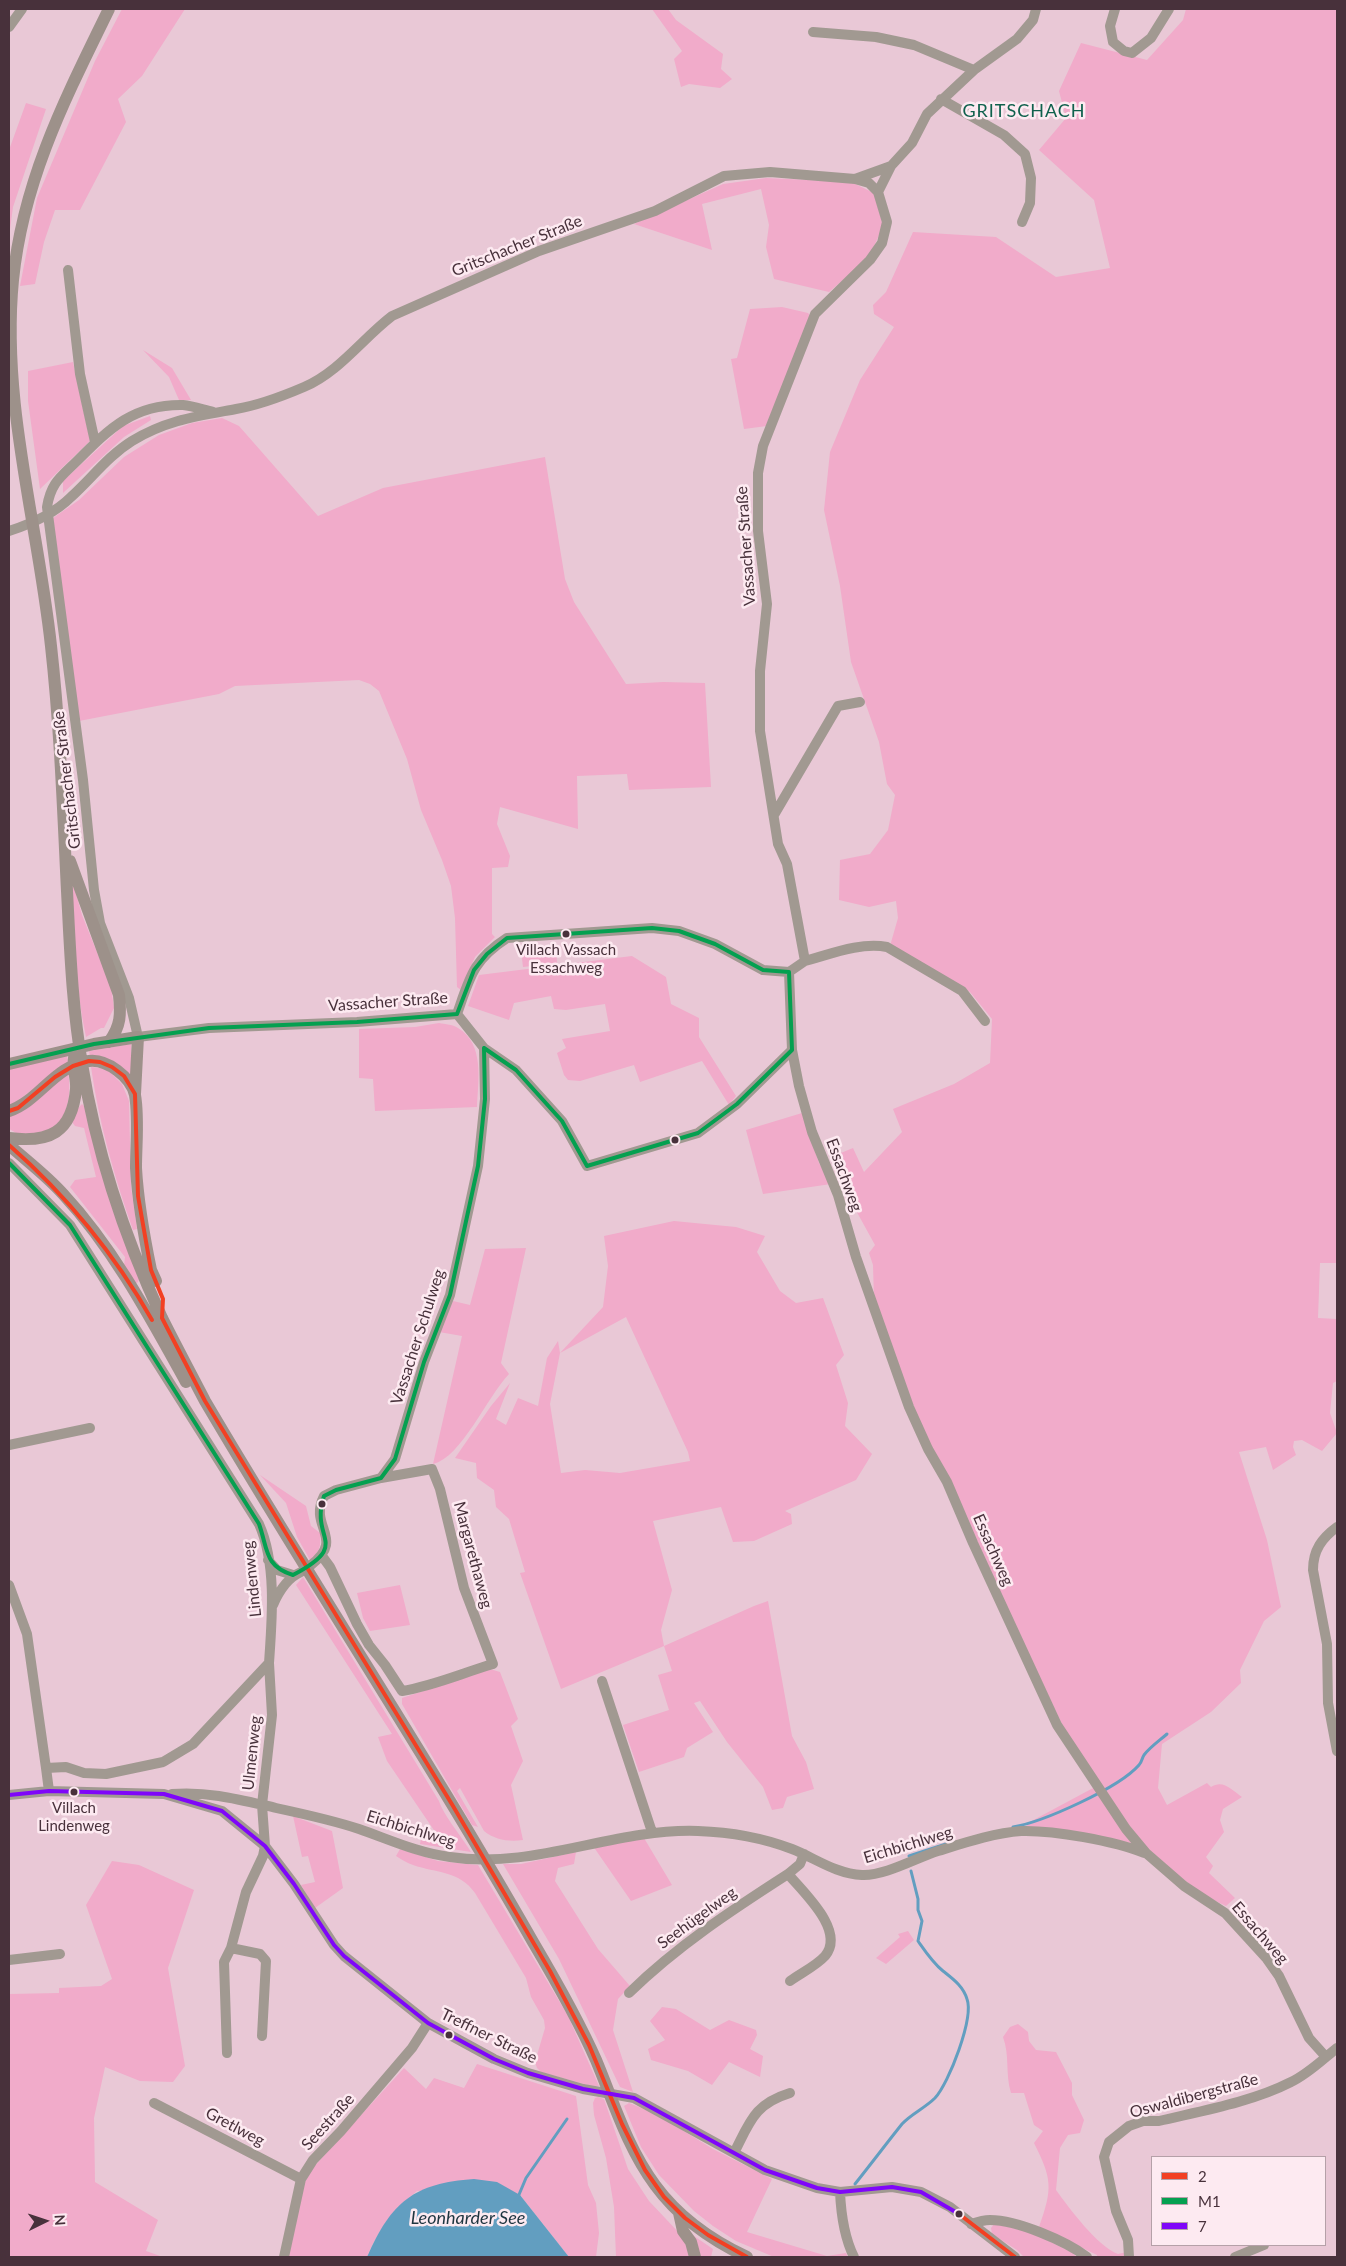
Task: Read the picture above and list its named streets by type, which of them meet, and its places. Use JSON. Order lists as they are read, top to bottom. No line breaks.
{"streets":{"main road":["Vassacher Straße"],"street":["Gritschacher Straße","Essachweg","Vassacher Schulweg","Margarethaweg","Lindenweg","Ulmenweg","Eichbichlweg","Seehügelweg","Treffner Straße","Oswaldibergstraße","Seestraße","Gretlweg"]},"crossings":[["Gritschacher Straße","Vassacher Straße"],["Vassacher Straße","Essachweg"],["Essachweg","Eichbichlweg"],["Essachweg","Oswaldibergstraße"],["Vassacher Schulweg","Margarethaweg"],["Lindenweg","Ulmenweg"],["Ulmenweg","Eichbichlweg"],["Ulmenweg","Treffner Straße"],["Eichbichlweg","Seehügelweg"],["Eichbichlweg","Treffner Straße"],["Treffner Straße","Seestraße"],["Seestraße","Gretlweg"]],"districts":["GRITSCHACH"],"water":["Leonharder See"],"places":["Villach Vassach Essachweg","Villach Lindenweg"],"lines":["transit line M1","transit line 2","transit line 7"],"legend":["2","M1","7"],"north":"right"}
